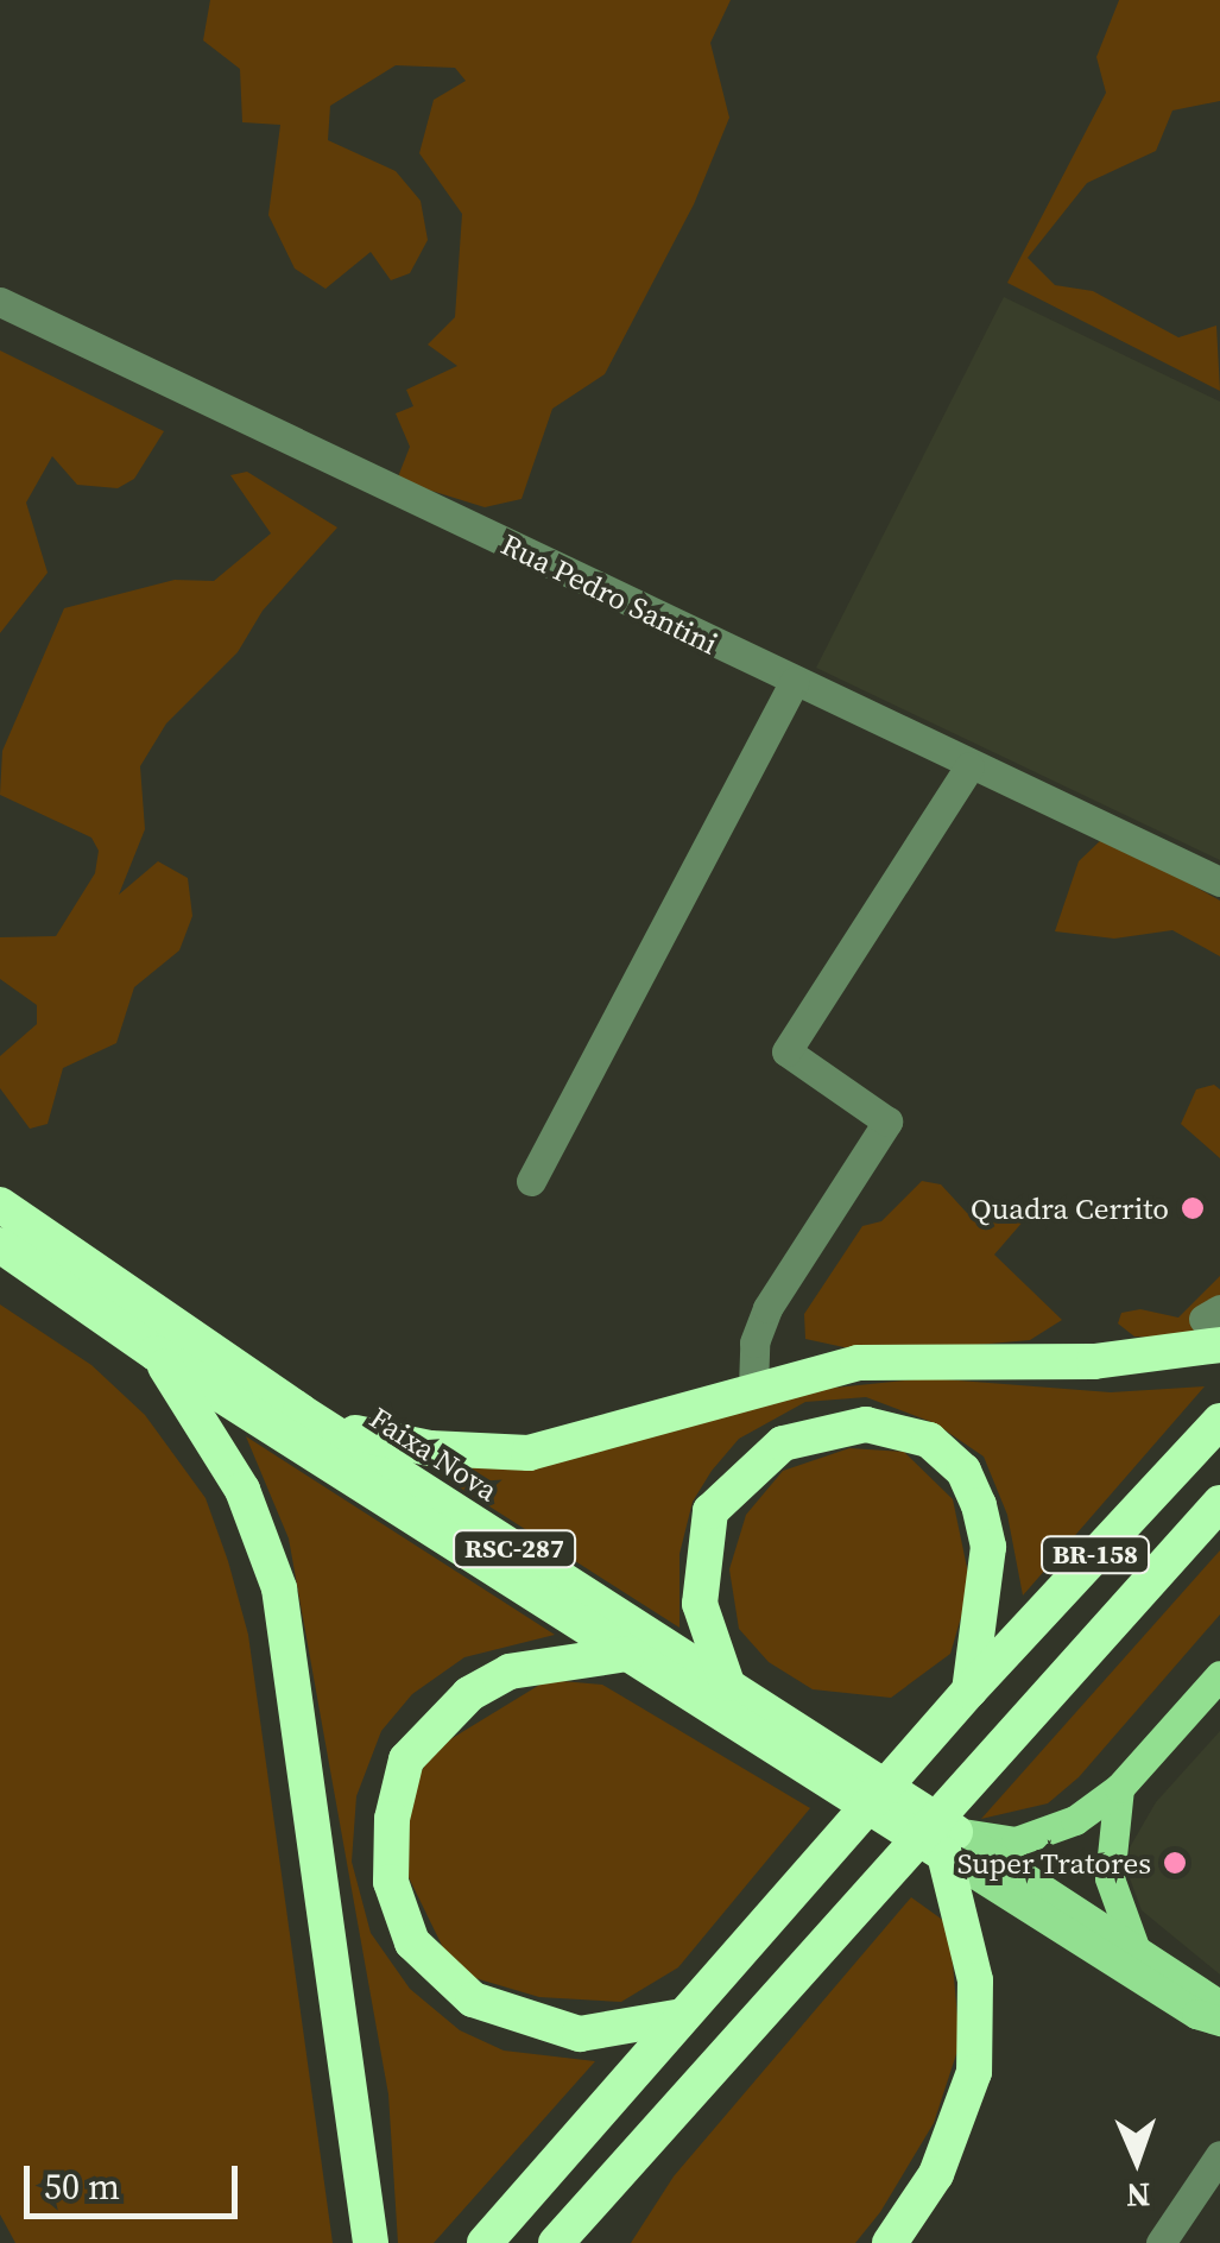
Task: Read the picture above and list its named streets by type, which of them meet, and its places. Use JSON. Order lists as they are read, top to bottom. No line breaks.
{"streets":{"highway":["Faixa Nova","RSC-287","BR-158"],"street":["Rua Pedro Santini"]},"crossings":[["Faixa Nova","RSC-287"]],"places":["Quadra Cerrito","Super Tratores"],"scale_bar":"50 m","north":"bottom"}
